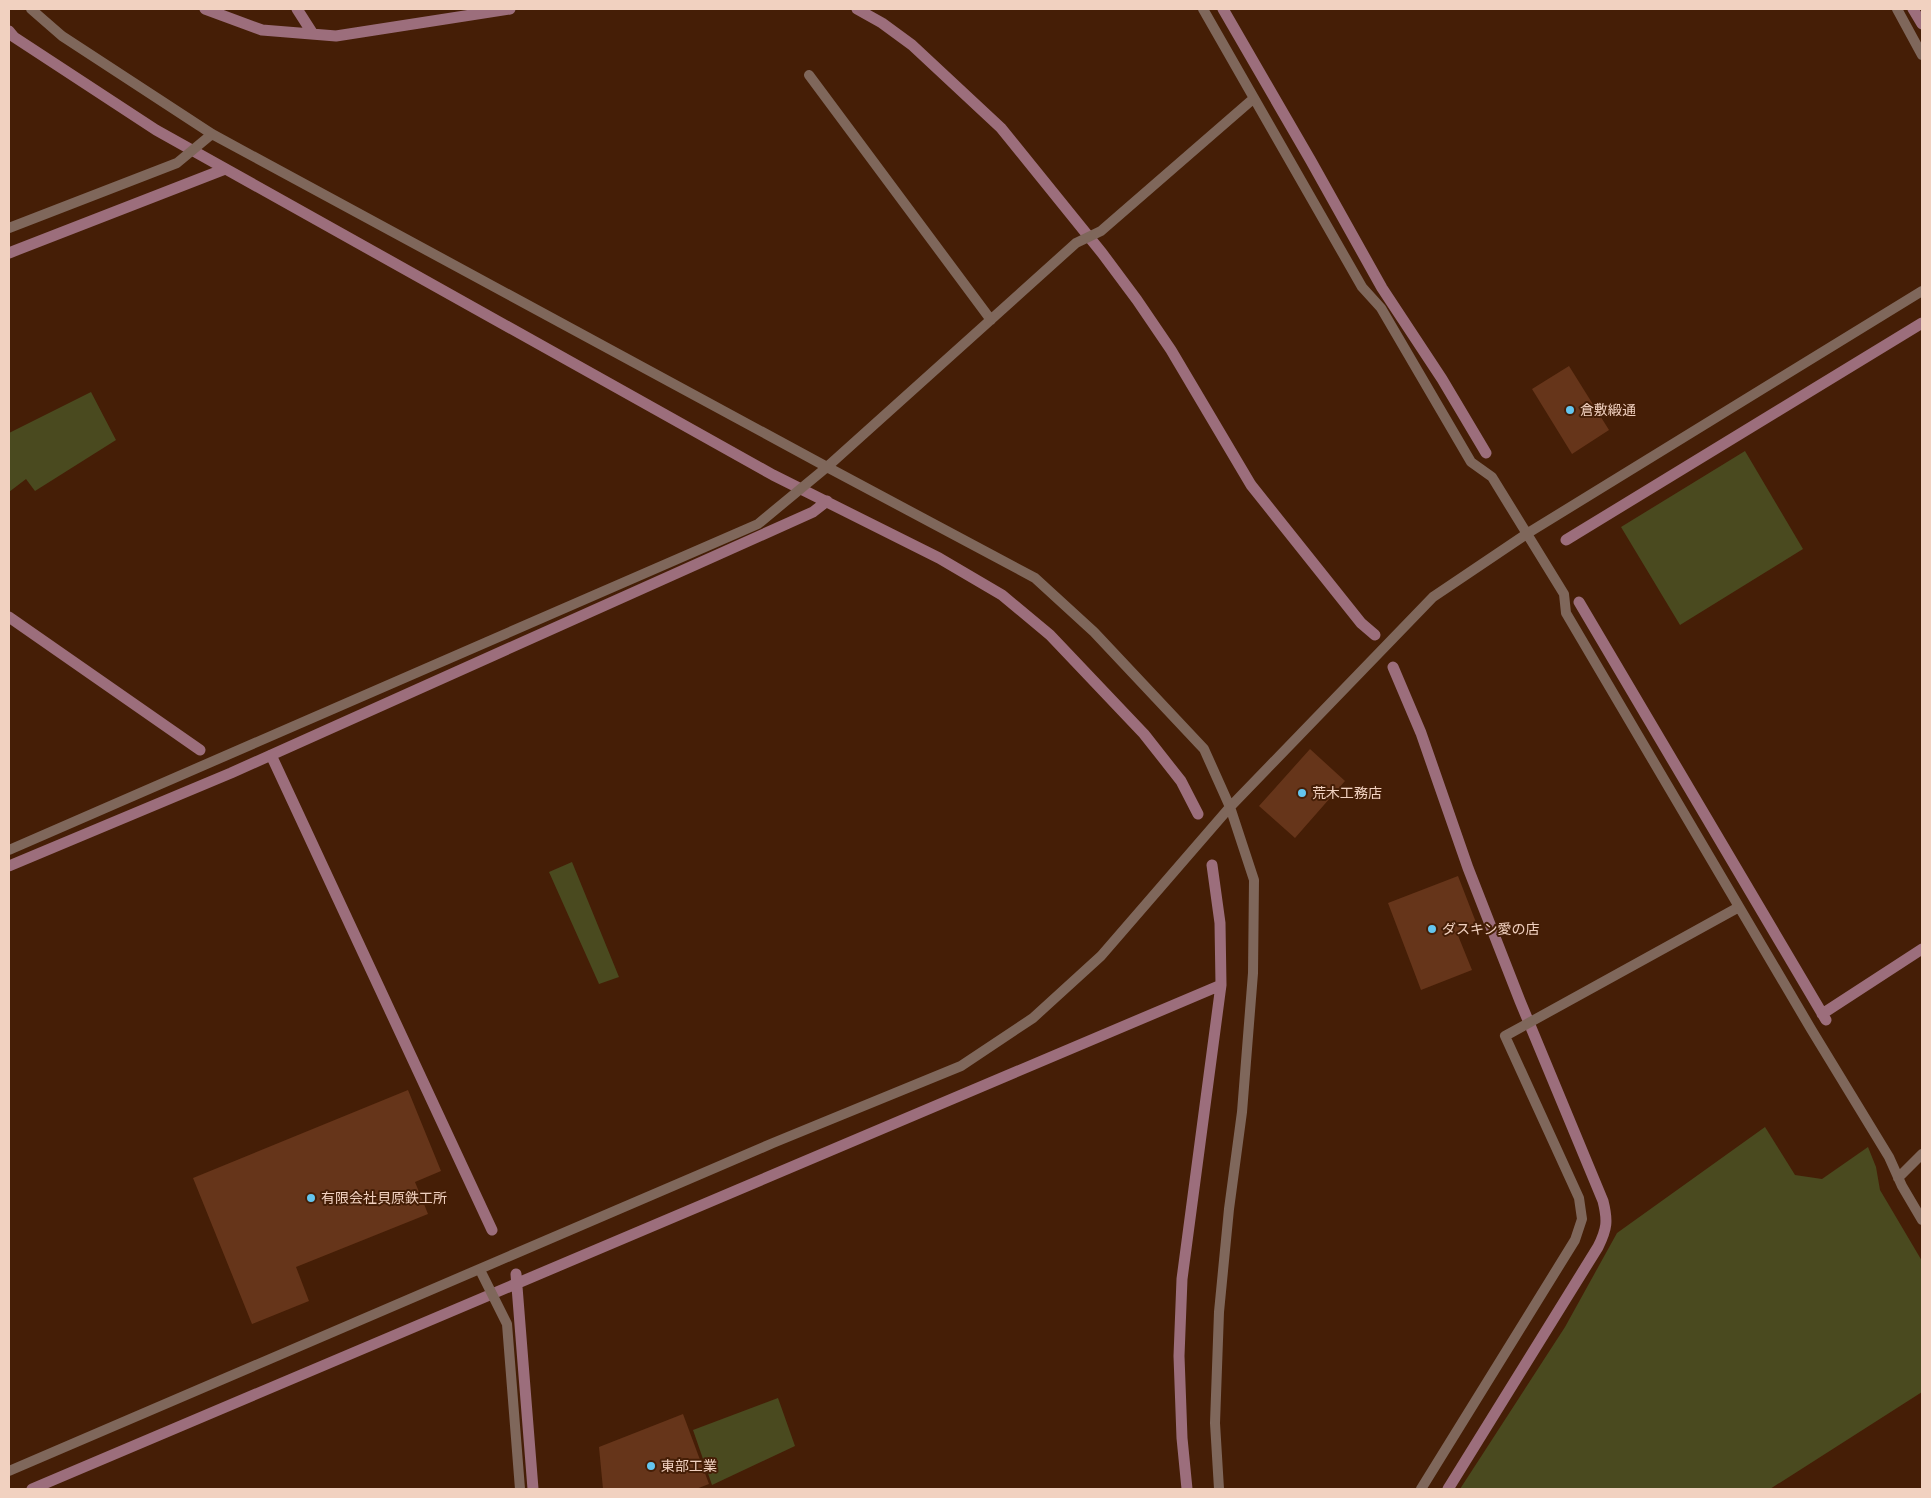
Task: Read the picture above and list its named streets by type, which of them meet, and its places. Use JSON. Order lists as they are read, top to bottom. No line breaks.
{"places":["倉敷緞通","荒木工務店","ダスキン愛の店","有限会社貝原鉄工所","東部工業"]}
